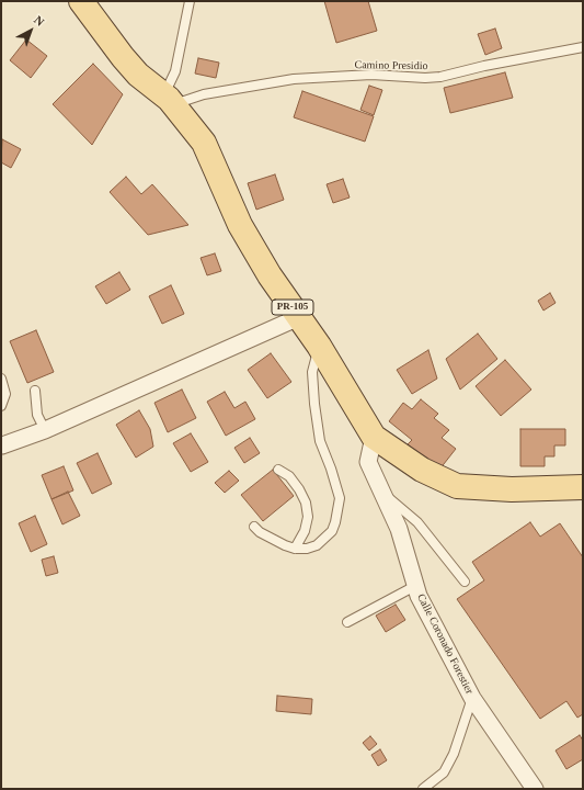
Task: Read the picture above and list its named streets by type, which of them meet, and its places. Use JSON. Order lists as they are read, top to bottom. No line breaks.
{"streets":{"main road":["PR-105"],"street":["Calle Coronado Forestier"],"lane":["Camino Presidio"]},"crossings":[["Camino Presidio","PR-105"],["PR-105","Calle Coronado Forestier"]],"north":"top right"}
